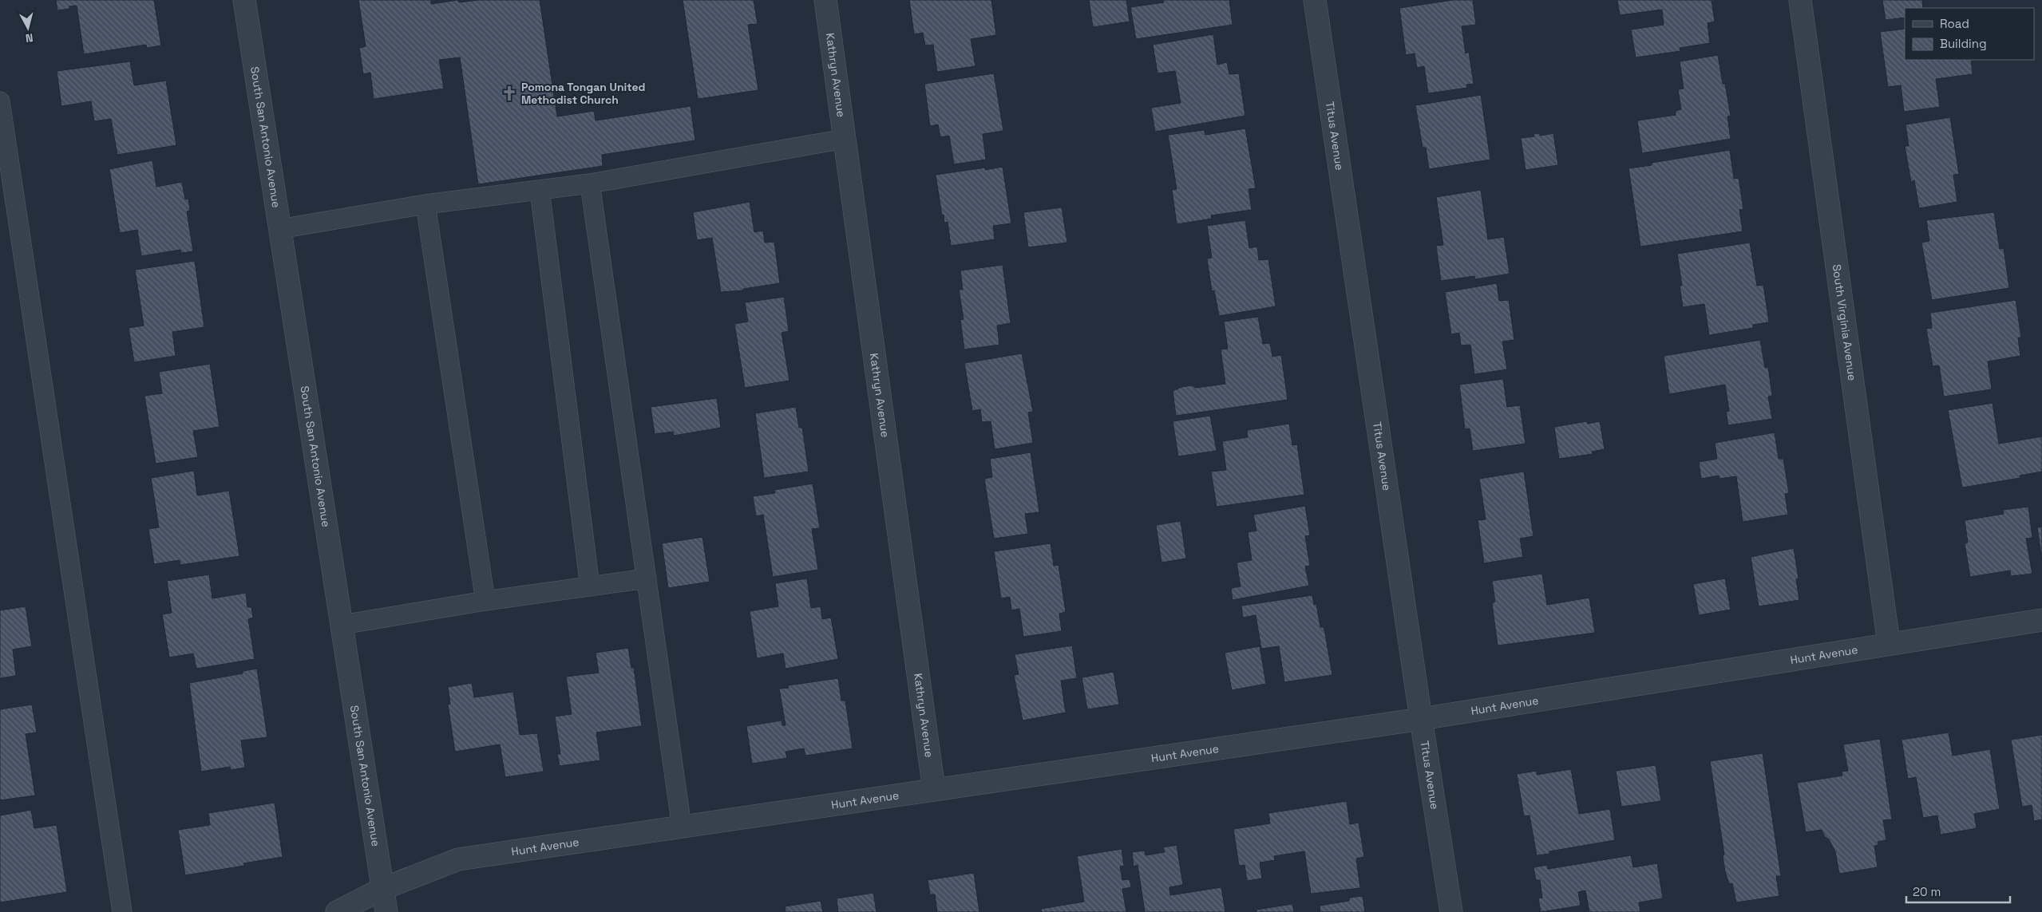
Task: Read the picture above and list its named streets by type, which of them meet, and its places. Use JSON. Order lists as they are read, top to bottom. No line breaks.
{"streets":{"street":["Kathryn Avenue","South San Antonio Avenue","Titus Avenue","South Virginia Avenue","Hunt Avenue"]},"crossings":[["Kathryn Avenue","Hunt Avenue"],["South San Antonio Avenue","Hunt Avenue"],["Titus Avenue","Hunt Avenue"],["South Virginia Avenue","Hunt Avenue"]],"places":{"church":["Pomona Tongan United Methodist Church"]},"legend":["Road","Building"],"scale_bar":"20 m","north":"bottom"}
